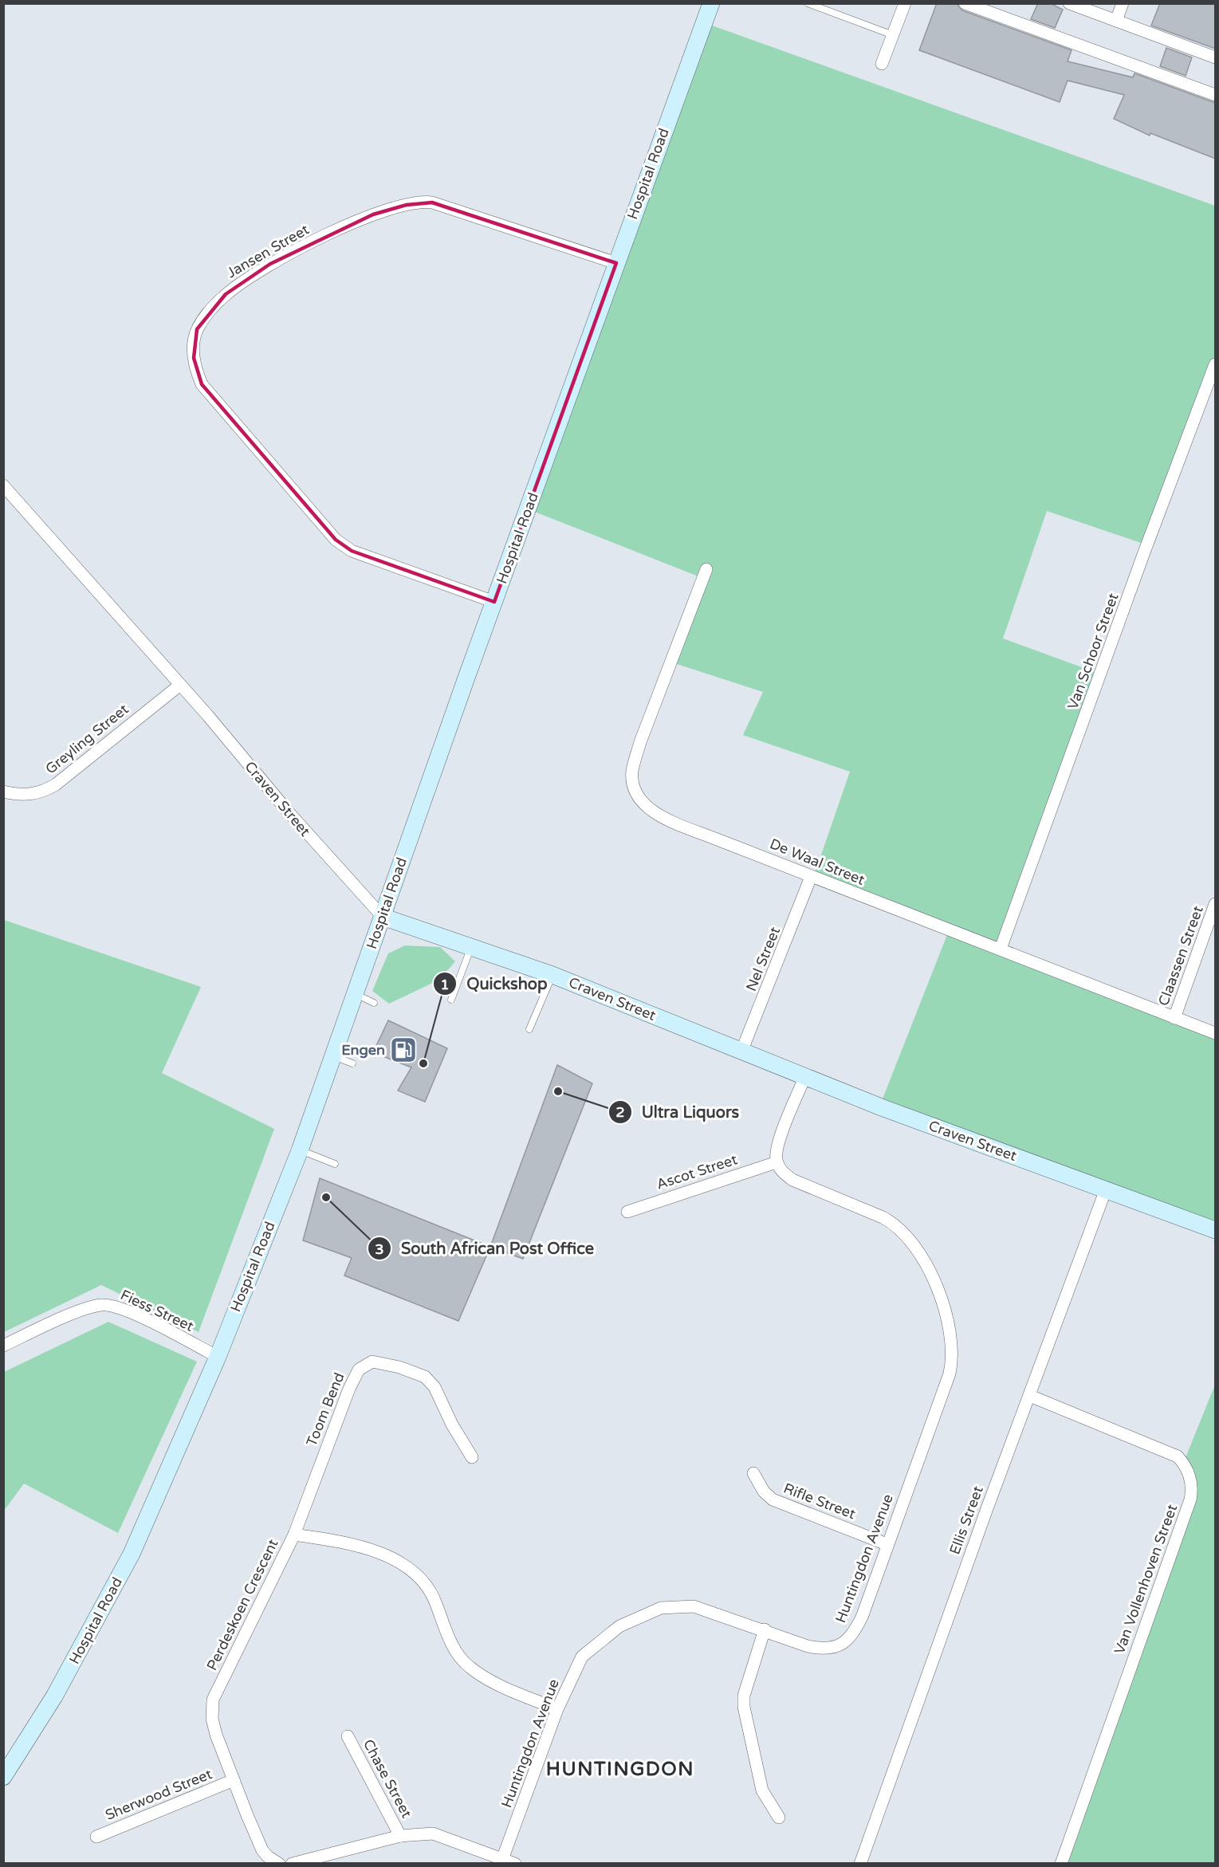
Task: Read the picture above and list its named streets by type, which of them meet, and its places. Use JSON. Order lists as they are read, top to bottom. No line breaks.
{"streets":{"main road":["Hospital Road","Craven Street"],"street":["Jansen Street","Van Schoor Street","Greyling Street","De Waal Street","Claassen Street","Nel Street","Ascot Street","Fiess Street","Toom Bend","Rifle Street","Ellis Street","Huntingdon Avenue","Van Vollenhoven Street","Perdeskoen Crescent","Chase Street","Sherwood Street"]},"crossings":[["Hospital Road","Jansen Street"],["Hospital Road","Craven Street"],["Hospital Road","Fiess Street"],["Van Schoor Street","De Waal Street"],["Greyling Street","Craven Street"],["Craven Street","Nel Street"],["Craven Street","Ellis Street"],["De Waal Street","Claassen Street"],["De Waal Street","Nel Street"],["Ascot Street","Huntingdon Avenue"],["Toom Bend","Perdeskoen Crescent"],["Rifle Street","Huntingdon Avenue"],["Ellis Street","Van Vollenhoven Street"],["Huntingdon Avenue","Perdeskoen Crescent"],["Perdeskoen Crescent","Sherwood Street"]],"districts":["HUNTINGDON"],"places":{"fuel station":["Engen"],"other":["Quickshop","Ultra Liquors","South African Post Office"]}}
